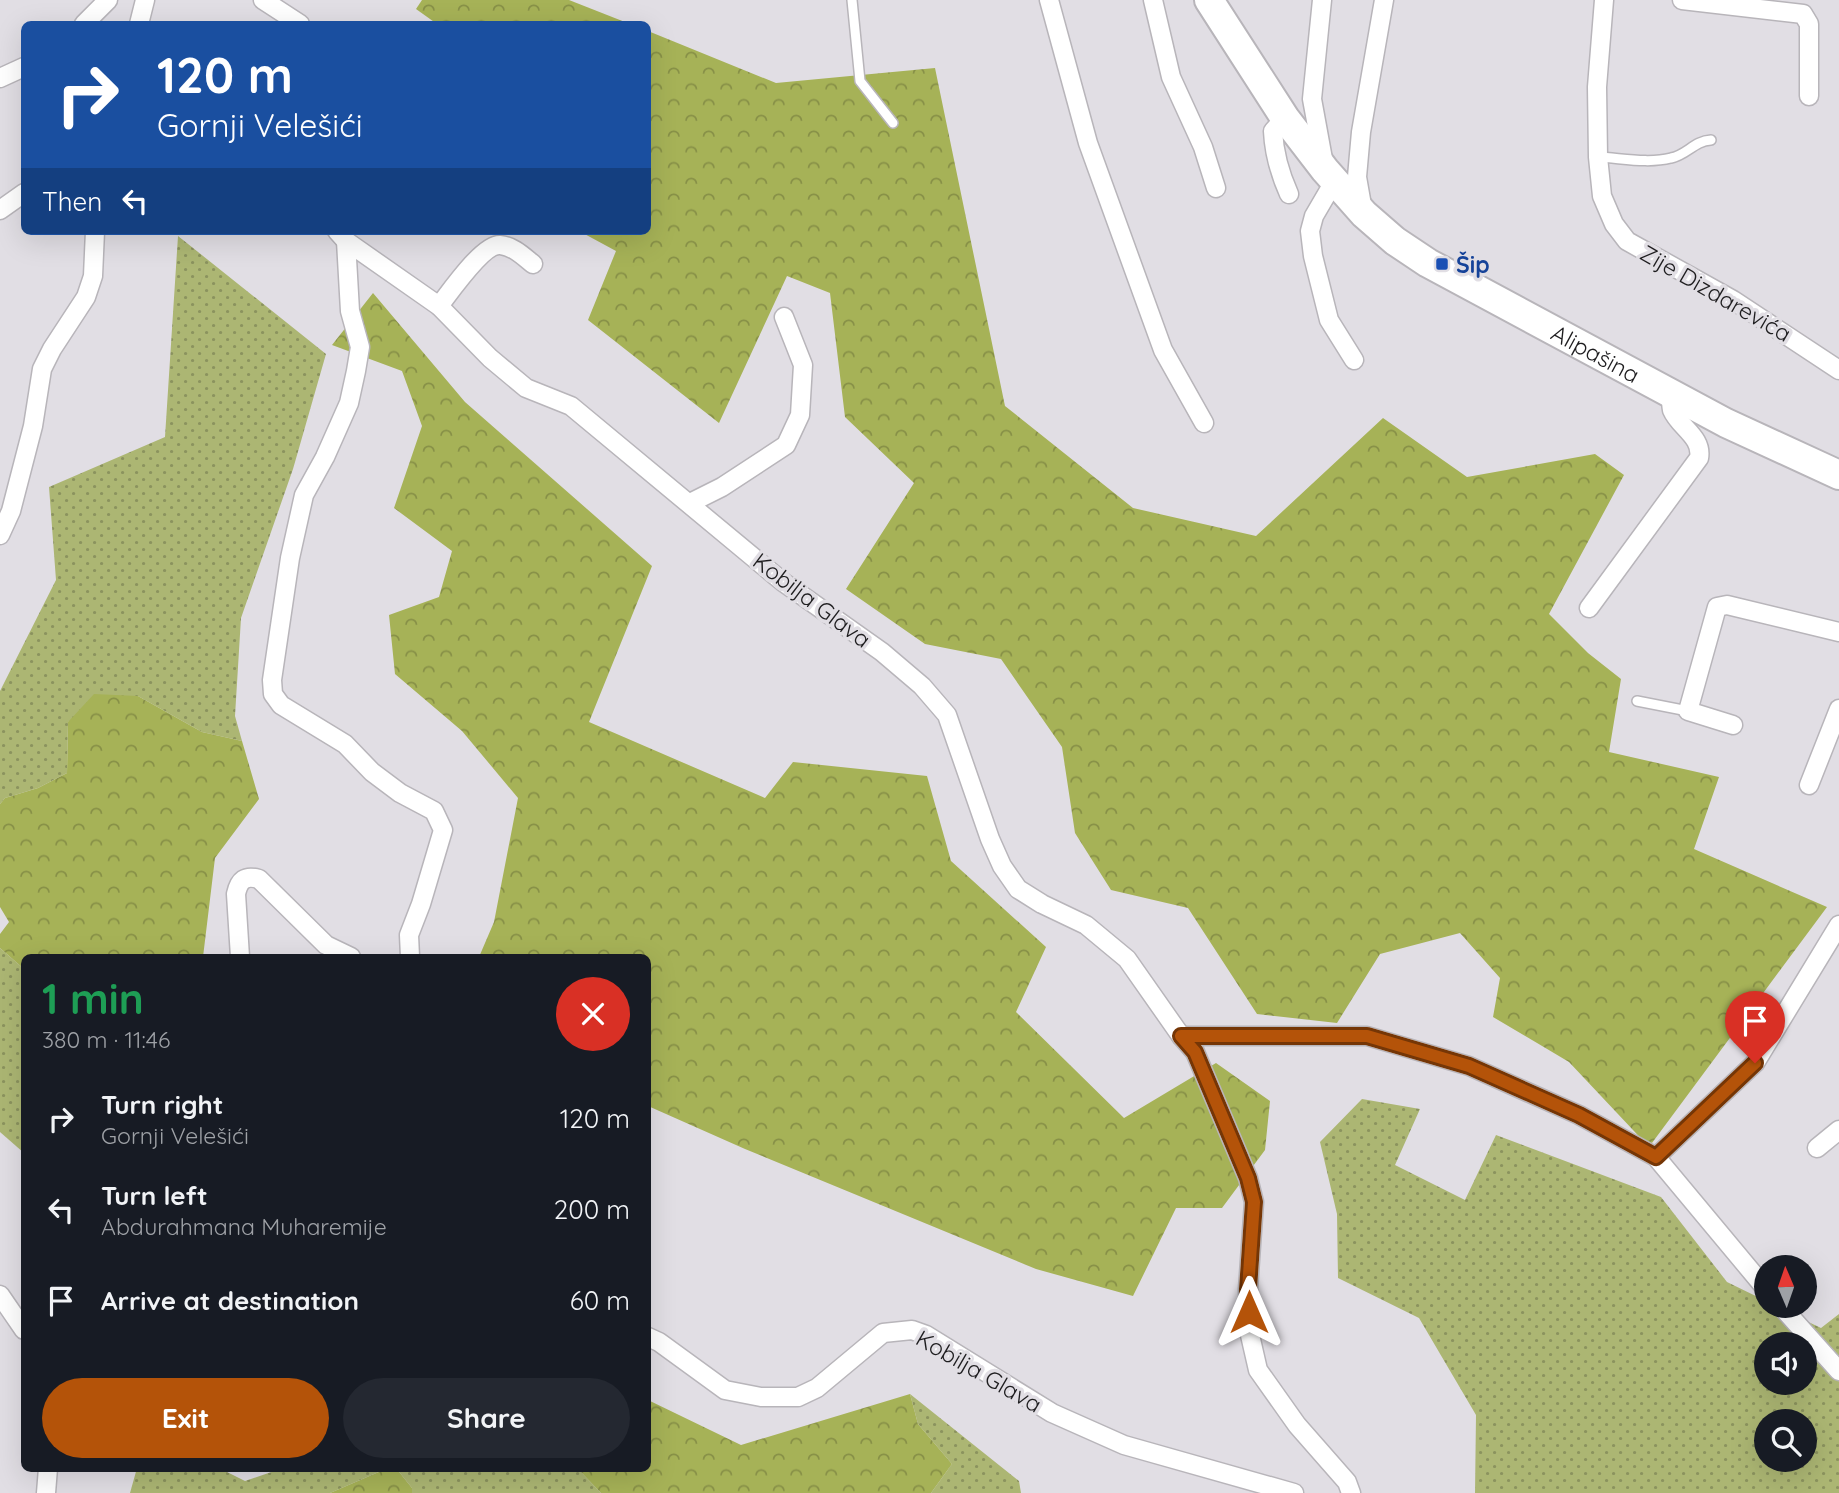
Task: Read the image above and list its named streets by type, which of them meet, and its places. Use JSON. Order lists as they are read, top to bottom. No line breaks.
{"streets":{"main road":["Alipašina"],"street":["Zije Dizdarevića","Kobilja Glava"]},"places":{"transit":["Šip"]},"north":"top","page":{"turn":["120 m","Gornji Velešići"],"then":"Then","heading":["1 min","380 m · 11:46"],"list":[{"name":"Turn right","note":"Gornji Velešići","value":"120 m"},{"name":"Turn left","note":"Abdurahmana Muharemije","value":"200 m"},{"name":"Arrive at destination","value":"60 m"}],"buttons":["Exit","Share"]}}
